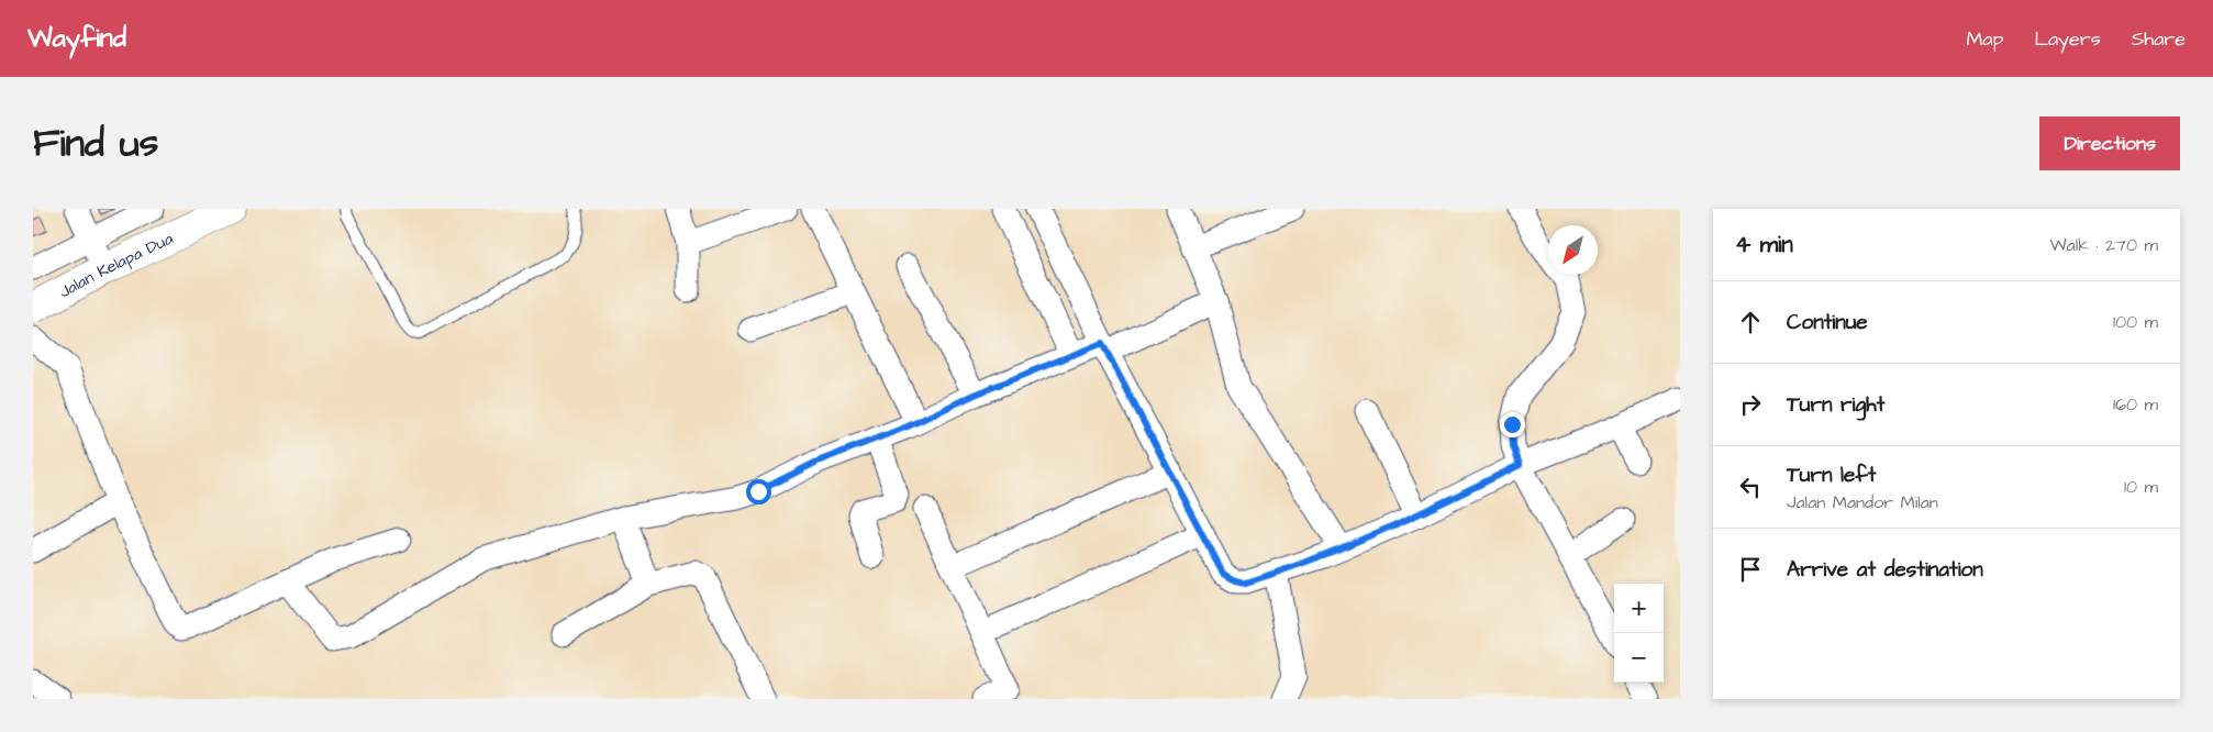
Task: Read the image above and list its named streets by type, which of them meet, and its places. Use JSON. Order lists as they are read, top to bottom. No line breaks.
{"streets":{"main road":["Jalan Kelapa Dua"]},"north":"bottom left","page":{"header":"Wayfind","nav":["Map","Layers","Share"],"title":"Find us","buttons":"Directions","heading":["4 min","Walk · 270 m"],"list":[["Continue","100 m"],["Turn right","160 m"],["Turn left","Jalan Mandor Milan","10 m"],"Arrive at destination"],"map_buttons":["+","−"]}}
